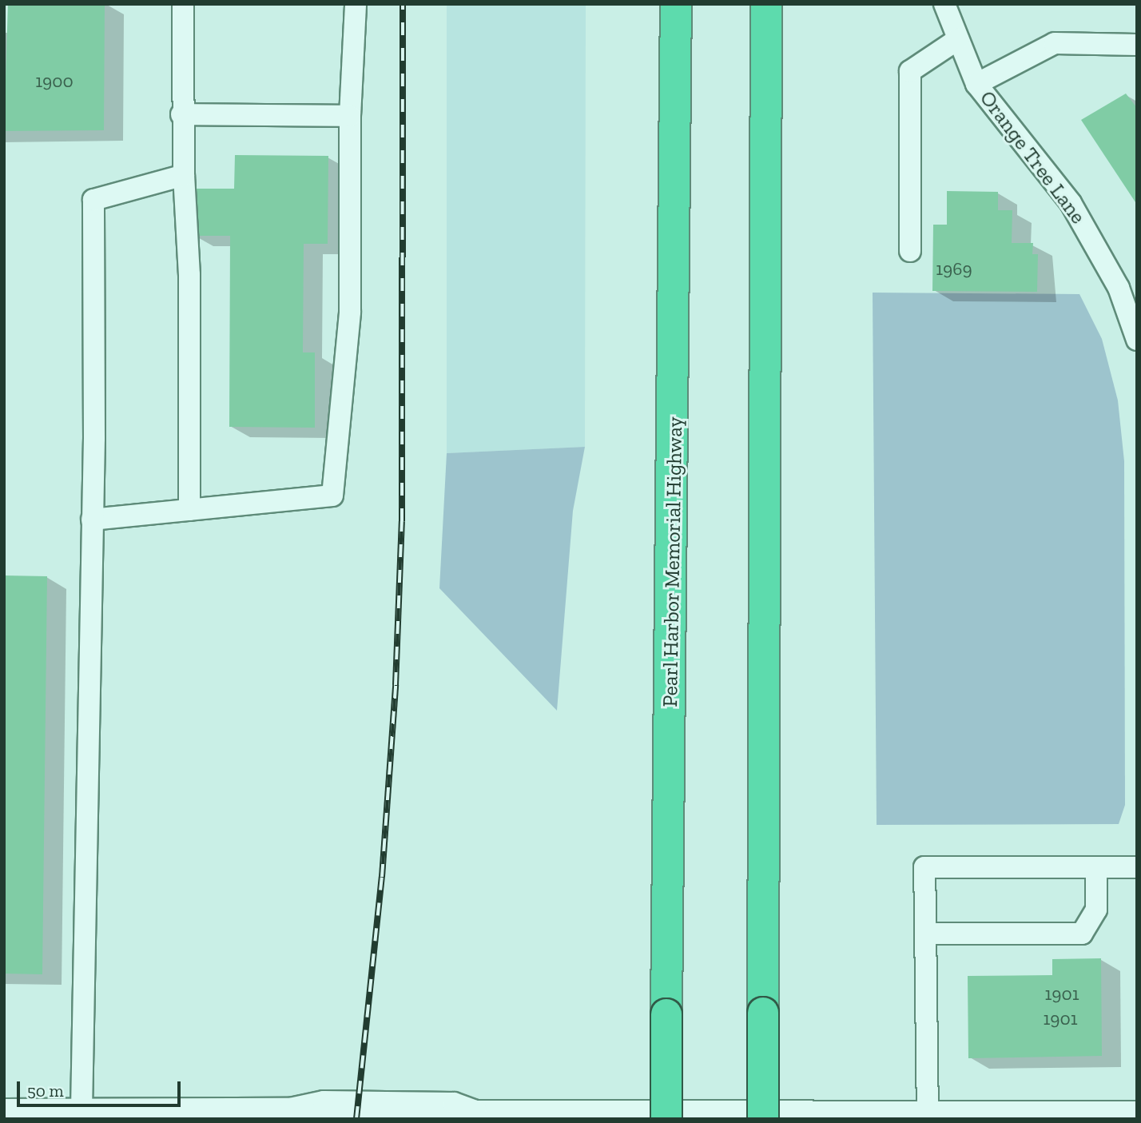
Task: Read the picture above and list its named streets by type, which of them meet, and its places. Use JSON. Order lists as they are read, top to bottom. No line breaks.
{"streets":{"highway":["Pearl Harbor Memorial Highway"],"street":["Orange Tree Lane"]},"house_numbers":["1900","1969","1901","1901"],"scale_bar":"50 m"}
